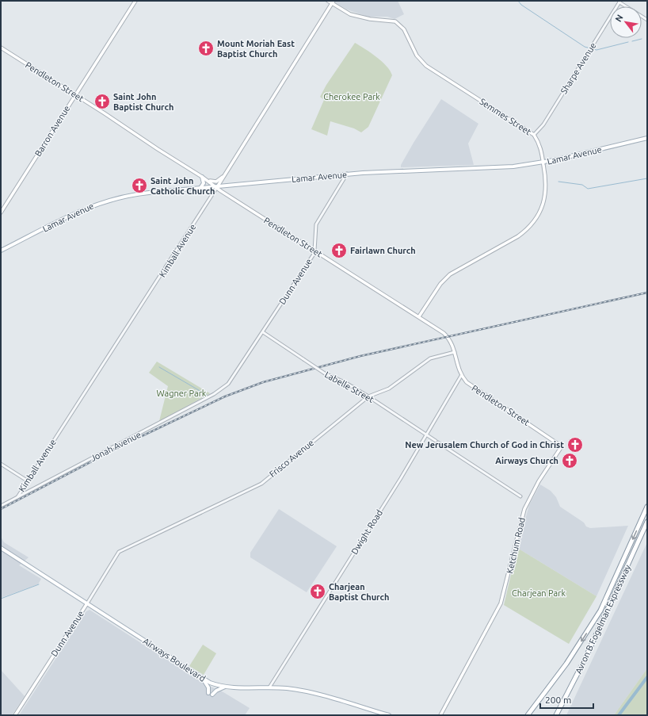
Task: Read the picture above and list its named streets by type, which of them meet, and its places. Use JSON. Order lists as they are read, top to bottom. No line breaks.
{"streets":{"highway":["Avron B Fogelman Expressway"],"main road":["Pendleton Street","Semmes Street","Barron Avenue","Lamar Avenue","Kimball Avenue","Dunn Avenue","Ketchum Road","Airways Boulevard"],"street":["Sharpe Avenue","Labelle Street","Jonah Avenue","Frisco Avenue","Dwight Road"]},"crossings":[["Sharpe Avenue","Semmes Street"],["Pendleton Street","Semmes Street"],["Pendleton Street","Barron Avenue"],["Pendleton Street","Lamar Avenue"],["Pendleton Street","Kimball Avenue"],["Pendleton Street","Dunn Avenue"],["Pendleton Street","Frisco Avenue"],["Pendleton Street","Dwight Road"],["Pendleton Street","Ketchum Road"],["Semmes Street","Lamar Avenue"],["Semmes Street","Kimball Avenue"],["Lamar Avenue","Kimball Avenue"],["Lamar Avenue","Dunn Avenue"],["Kimball Avenue","Jonah Avenue"],["Dunn Avenue","Labelle Street"],["Dunn Avenue","Jonah Avenue"],["Dunn Avenue","Frisco Avenue"],["Dunn Avenue","Airways Boulevard"],["Labelle Street","Frisco Avenue"],["Labelle Street","Dwight Road"],["Dwight Road","Airways Boulevard"]],"parks":["Cherokee Park","Wagner Park","Charjean Park"],"places":{"church":["Mount Moriah East Baptist Church","Saint John Baptist Church","Saint John Catholic Church","Fairlawn Church","New Jerusalem Church of God in Christ","Airways Church","Charjean Baptist Church"]},"scale_bar":"200 m","north":"top left"}
